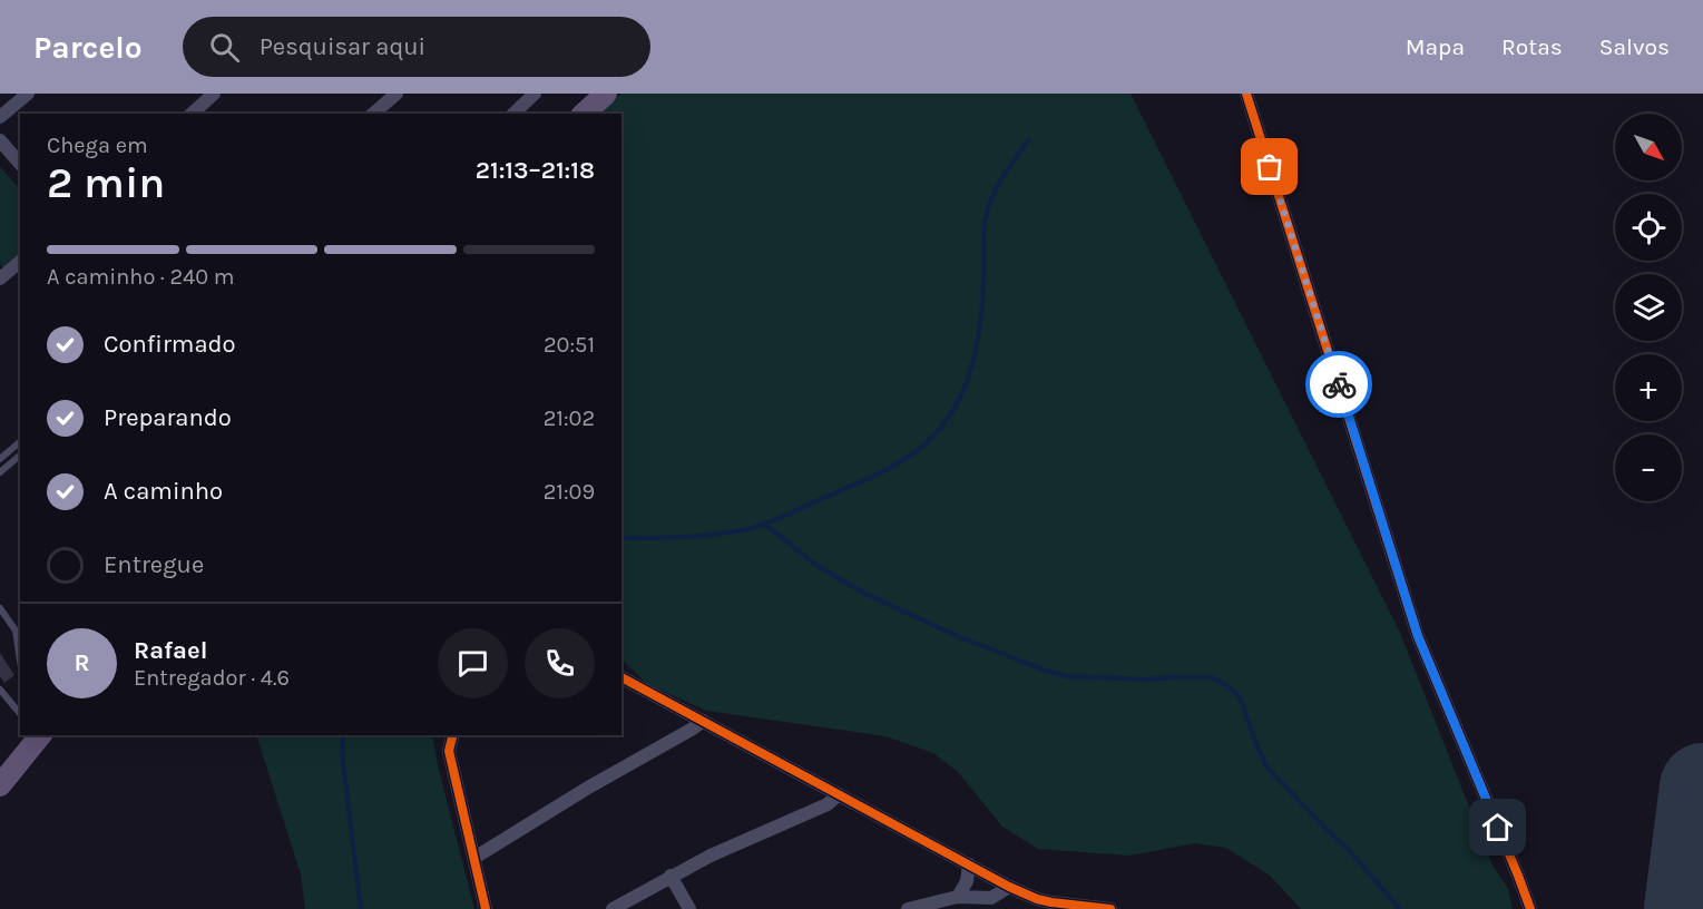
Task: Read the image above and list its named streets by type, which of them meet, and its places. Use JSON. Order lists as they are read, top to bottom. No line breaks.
{"north":"bottom right","page":{"header":"Parcelo","search":"Pesquisar aqui","nav":["Mapa","Rotas","Salvos"],"map_buttons":["+","−"],"heading":["2 min","Chega em","21:13–21:18"],"panel":["Rafael","Entregador · 4.6"],"bar":"A caminho · 240 m","list":[["Confirmado","20:51"],["Preparando","21:02"],["A caminho","21:09"],"Entregue"],"round":"R"}}
